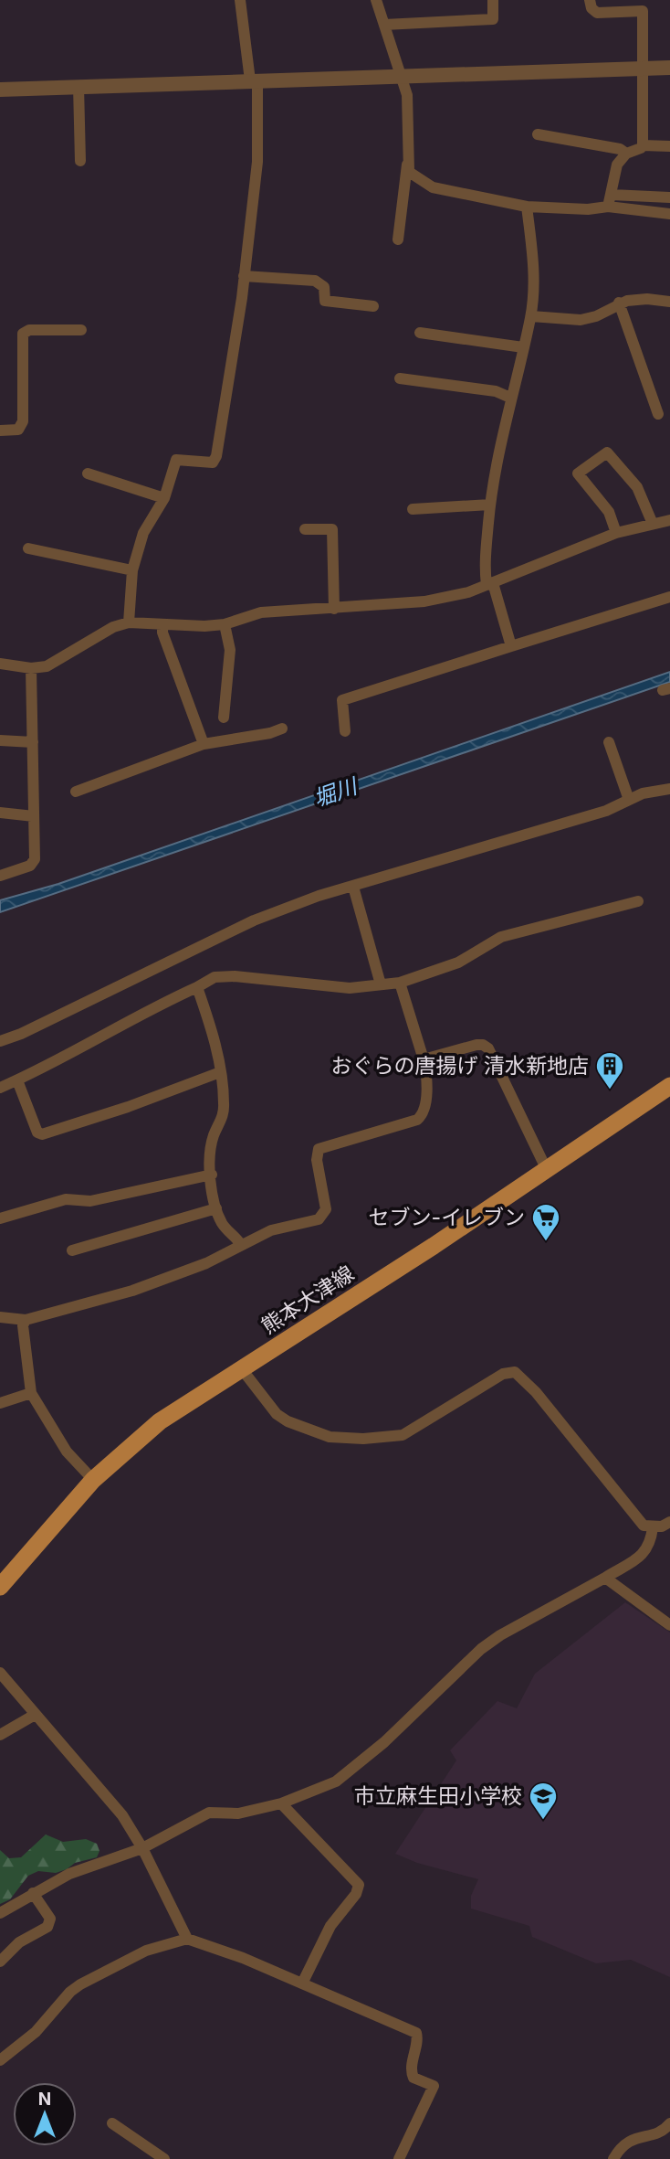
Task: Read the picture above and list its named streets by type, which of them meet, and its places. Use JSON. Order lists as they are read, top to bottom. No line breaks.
{"streets":{"main road":["熊本大津線"]},"water":["堀川"],"places":{"building":["おぐらの唐揚げ 清水新地店"],"supermarket":["セブン-イレブン"],"school or university":["市立麻生田小学校"]},"north":"top"}
